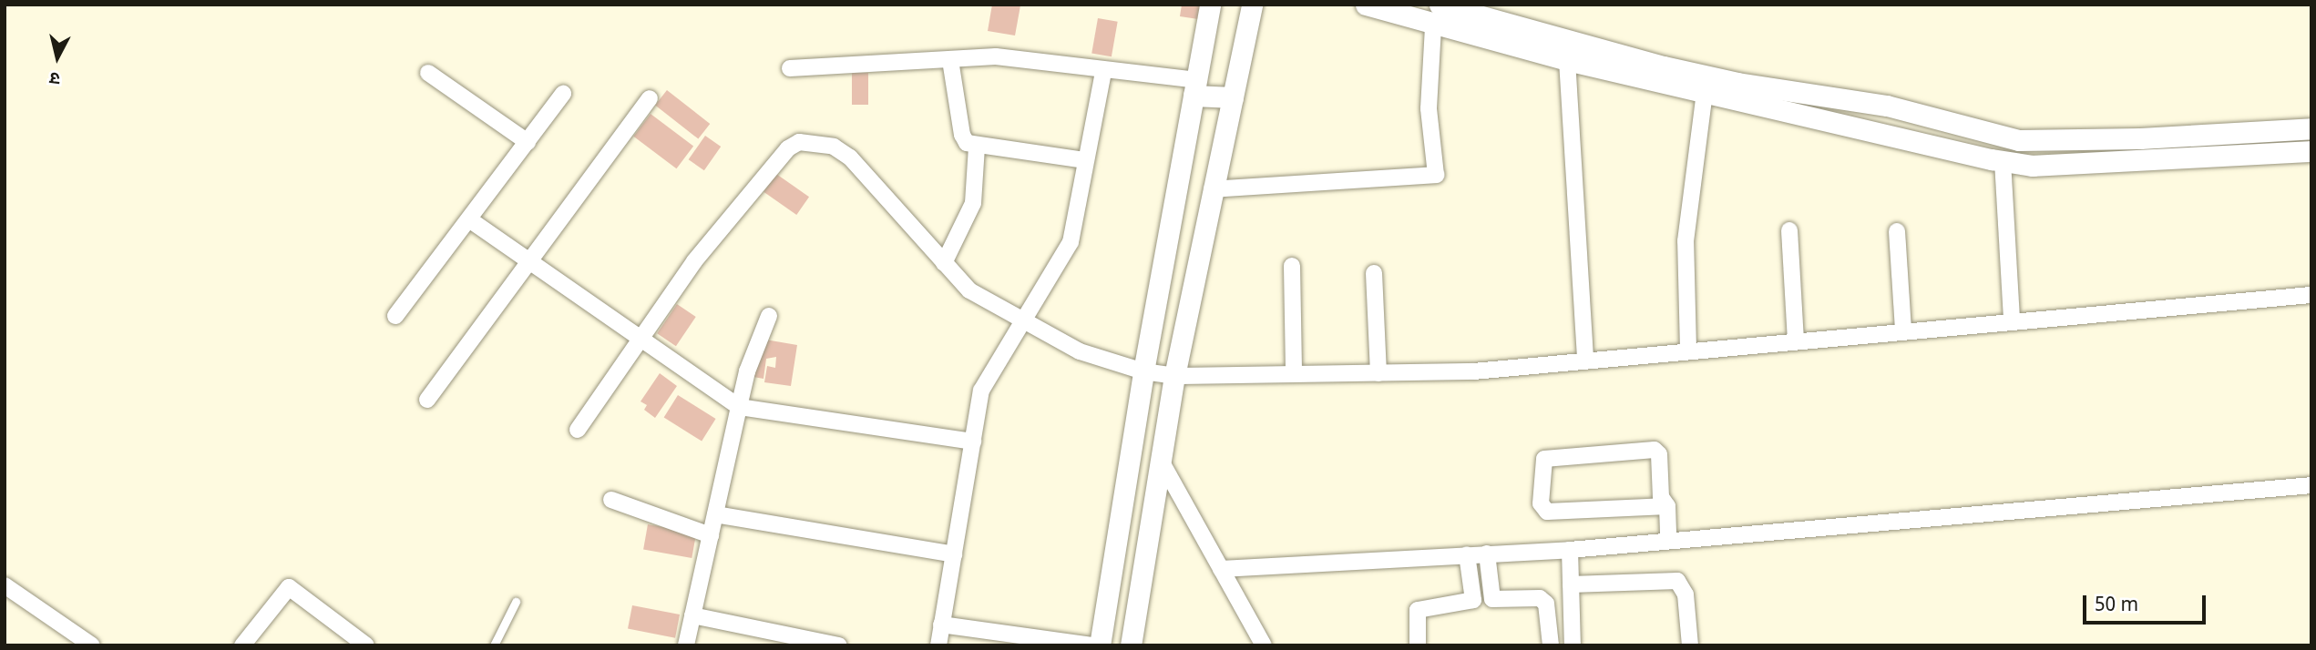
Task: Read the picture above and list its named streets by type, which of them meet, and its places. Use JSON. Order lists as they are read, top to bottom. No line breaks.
{"scale_bar":"50 m","north":"bottom"}
